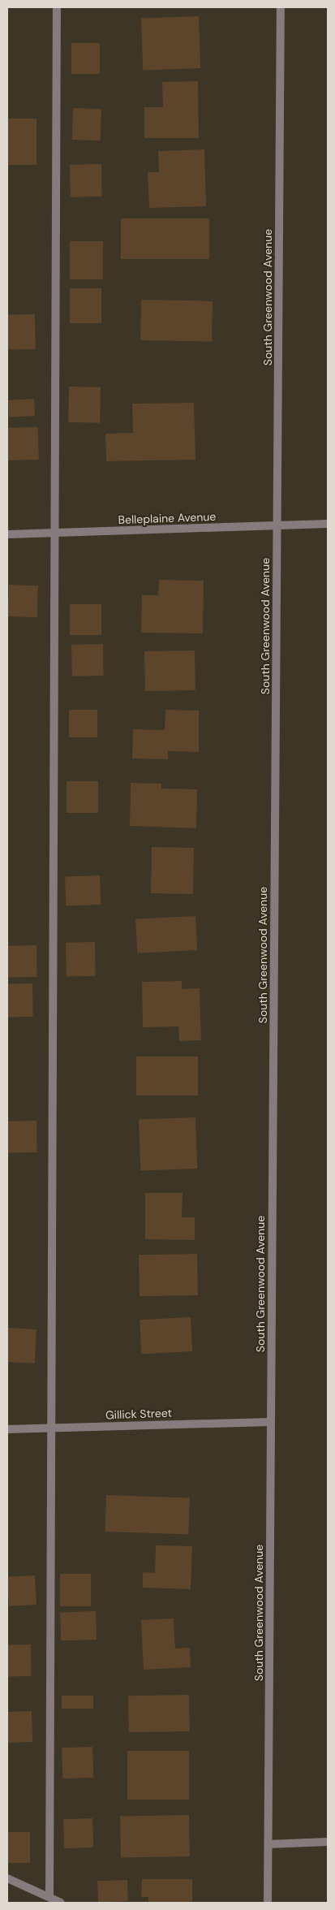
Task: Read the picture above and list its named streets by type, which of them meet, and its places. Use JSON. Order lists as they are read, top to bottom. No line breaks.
{"streets":{"street":["South Greenwood Avenue","Belleplaine Avenue","Gillick Street"]},"crossings":[["South Greenwood Avenue","Belleplaine Avenue"],["South Greenwood Avenue","Gillick Street"]]}
